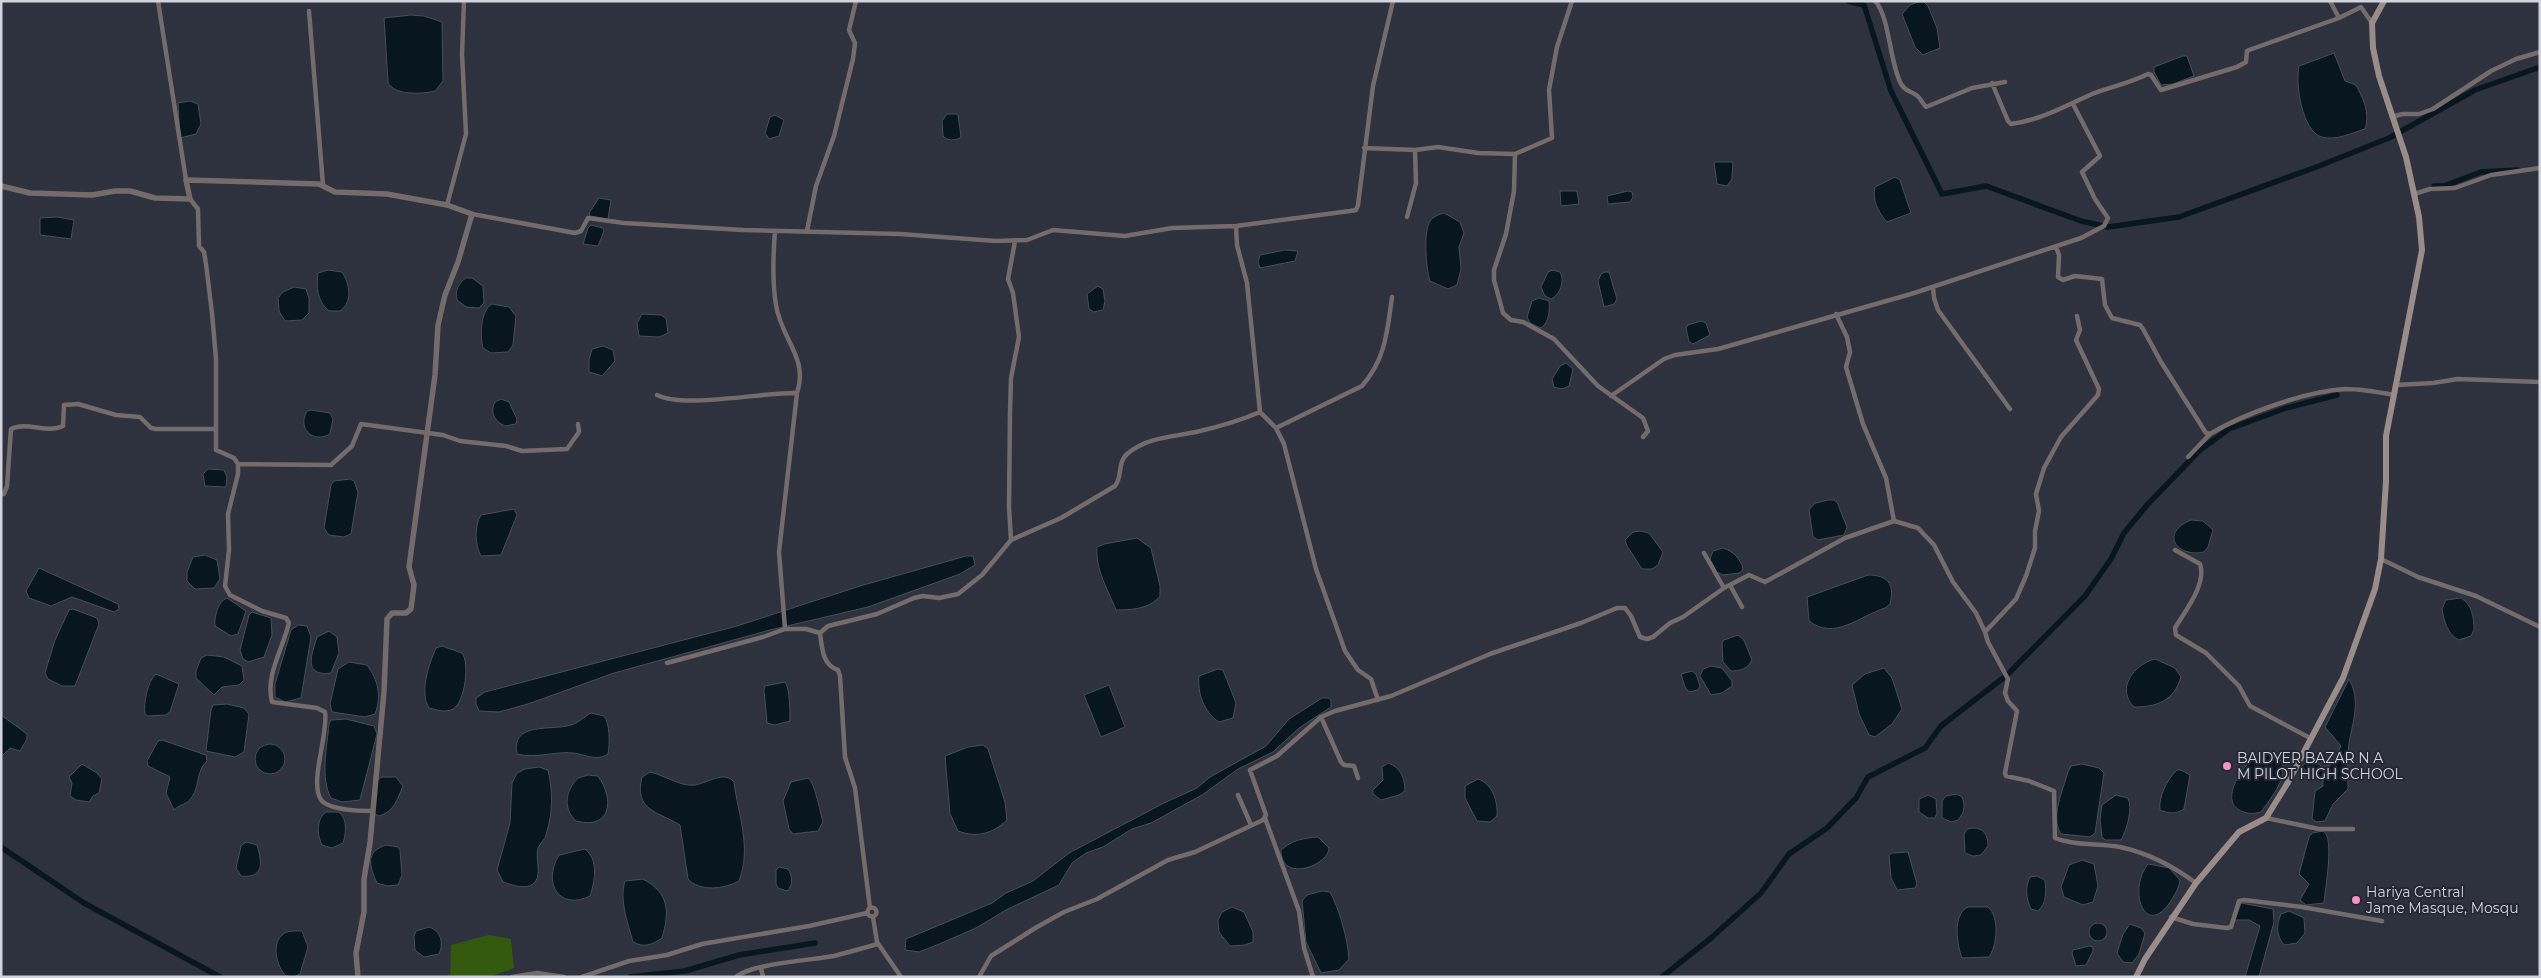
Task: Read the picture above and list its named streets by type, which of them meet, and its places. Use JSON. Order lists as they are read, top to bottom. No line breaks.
{"places":["BAIDYER BAZAR N A M PILOT HIGH SCHOOL","Hariya Central Jame Masque, Mosqu"]}
